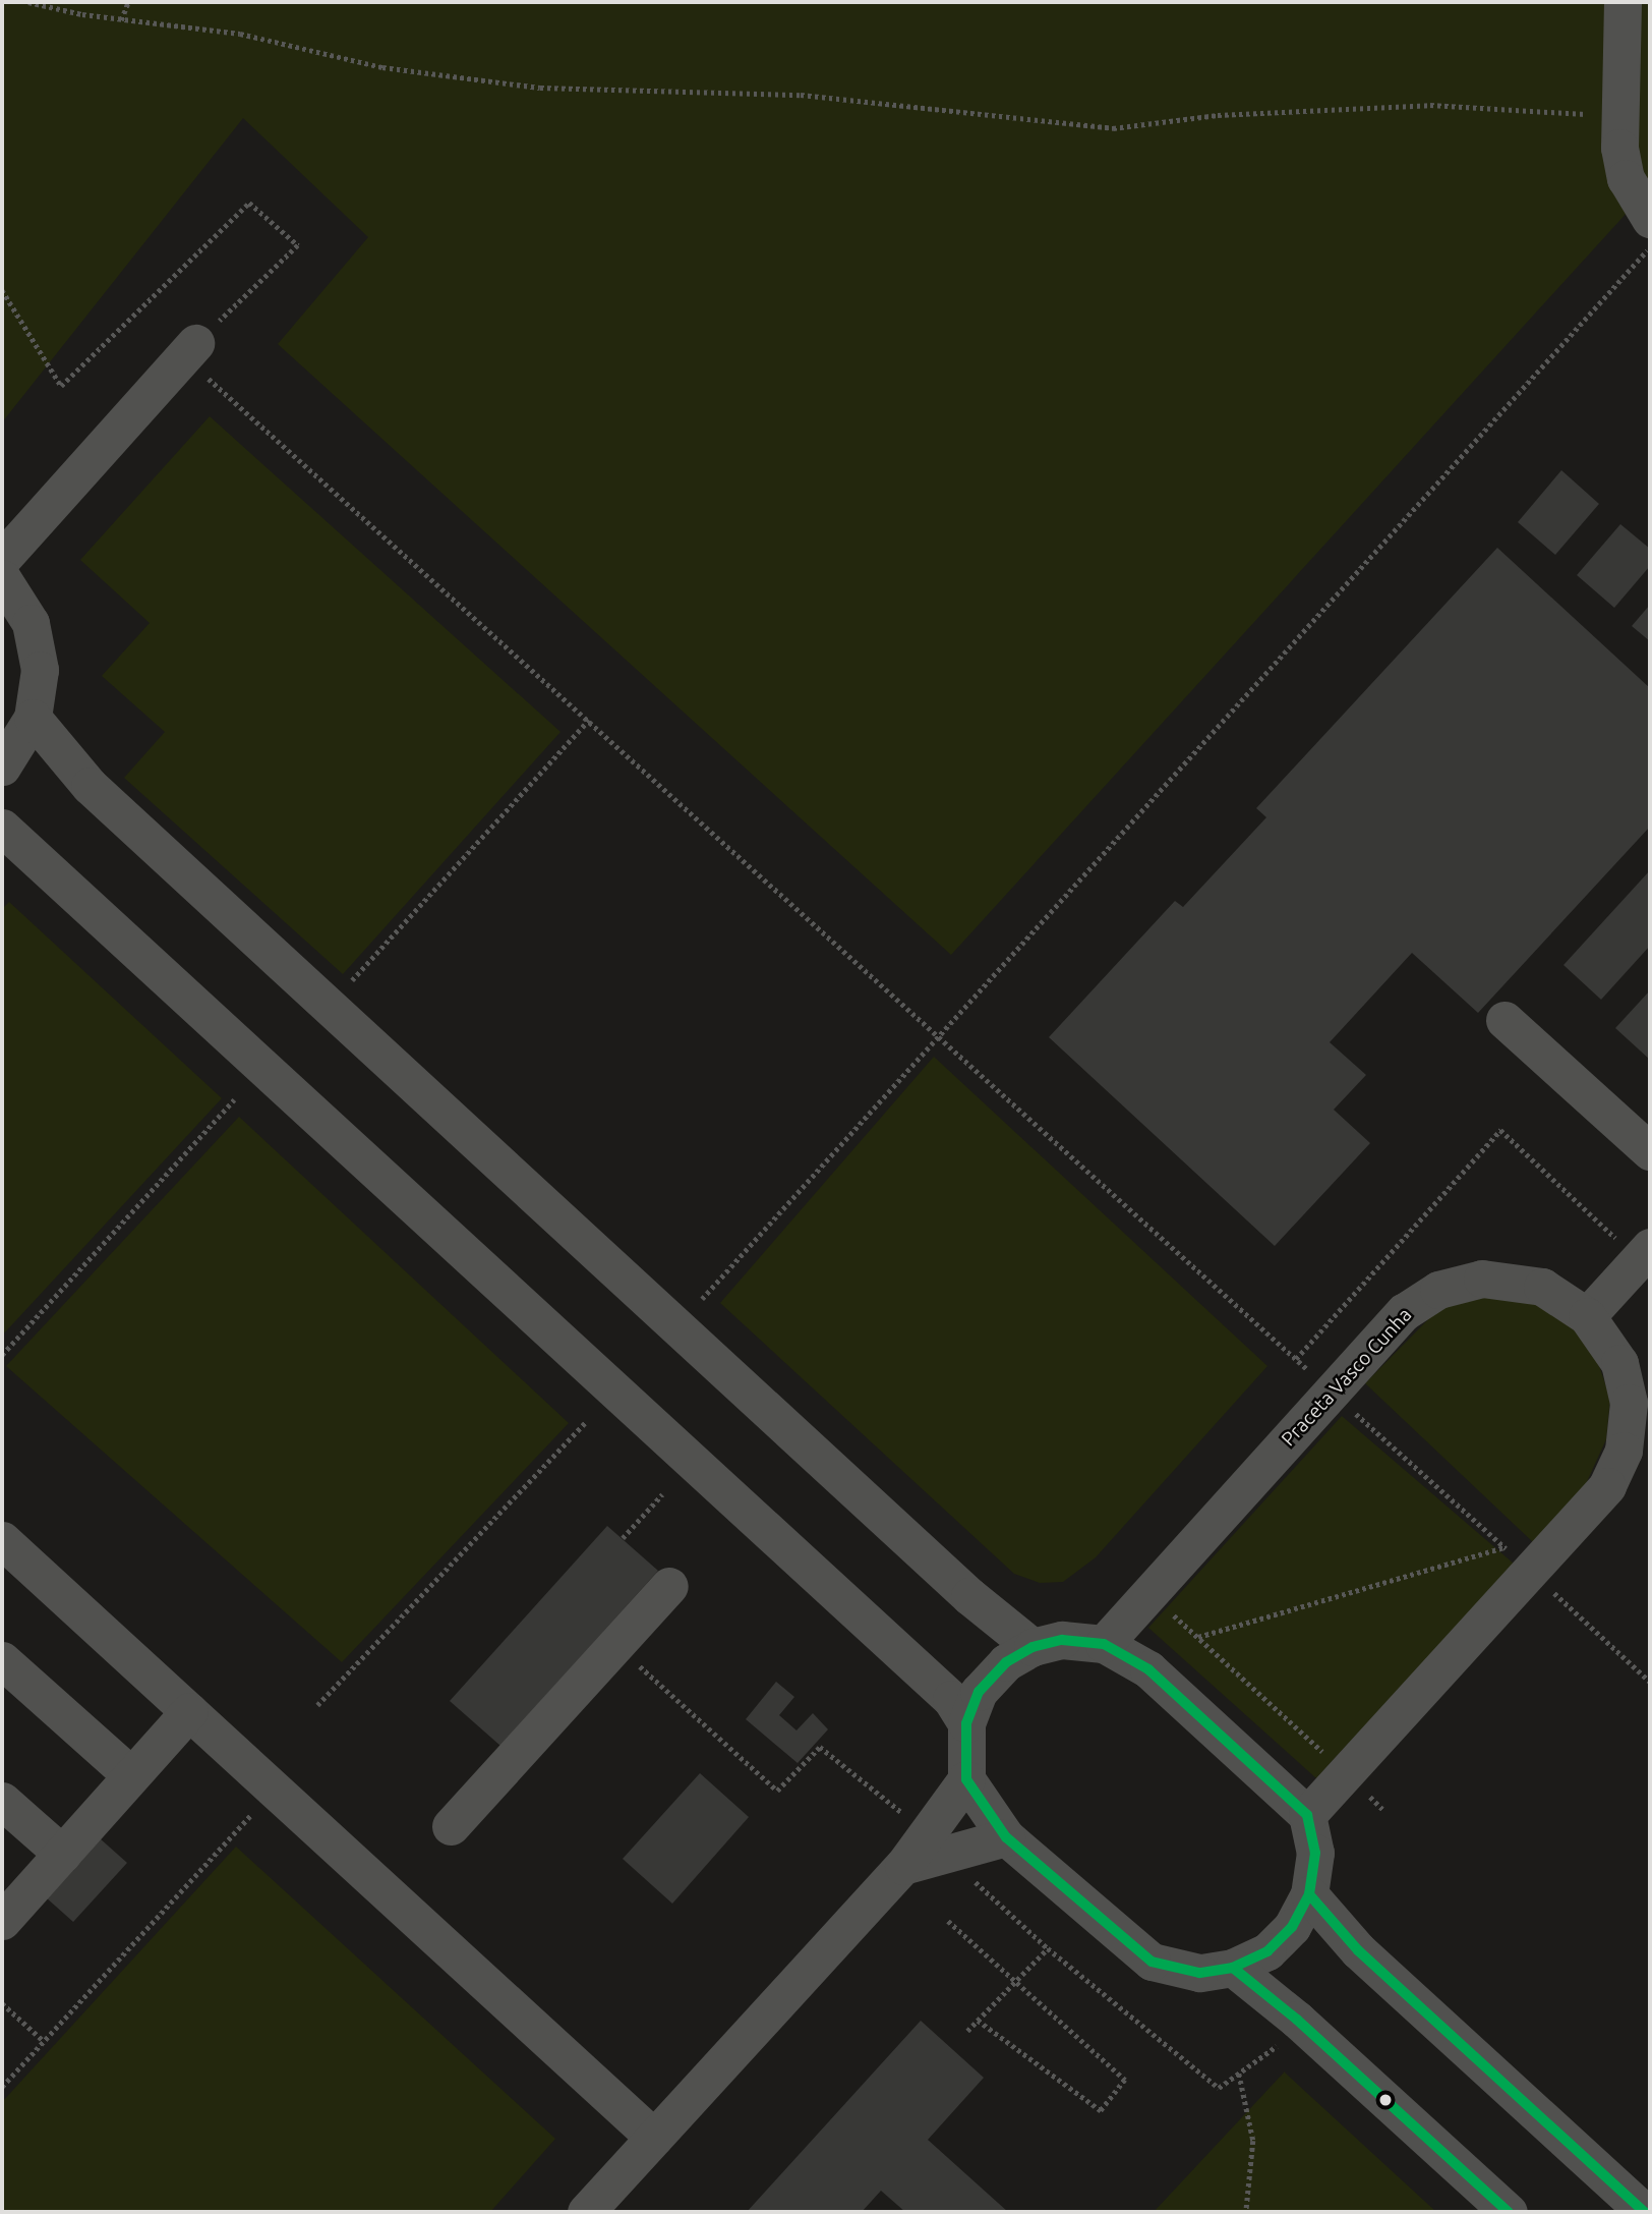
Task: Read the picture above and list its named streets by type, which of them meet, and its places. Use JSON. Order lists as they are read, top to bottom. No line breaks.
{"streets":{"street":["Praceta Vasco Cunha"]}}
